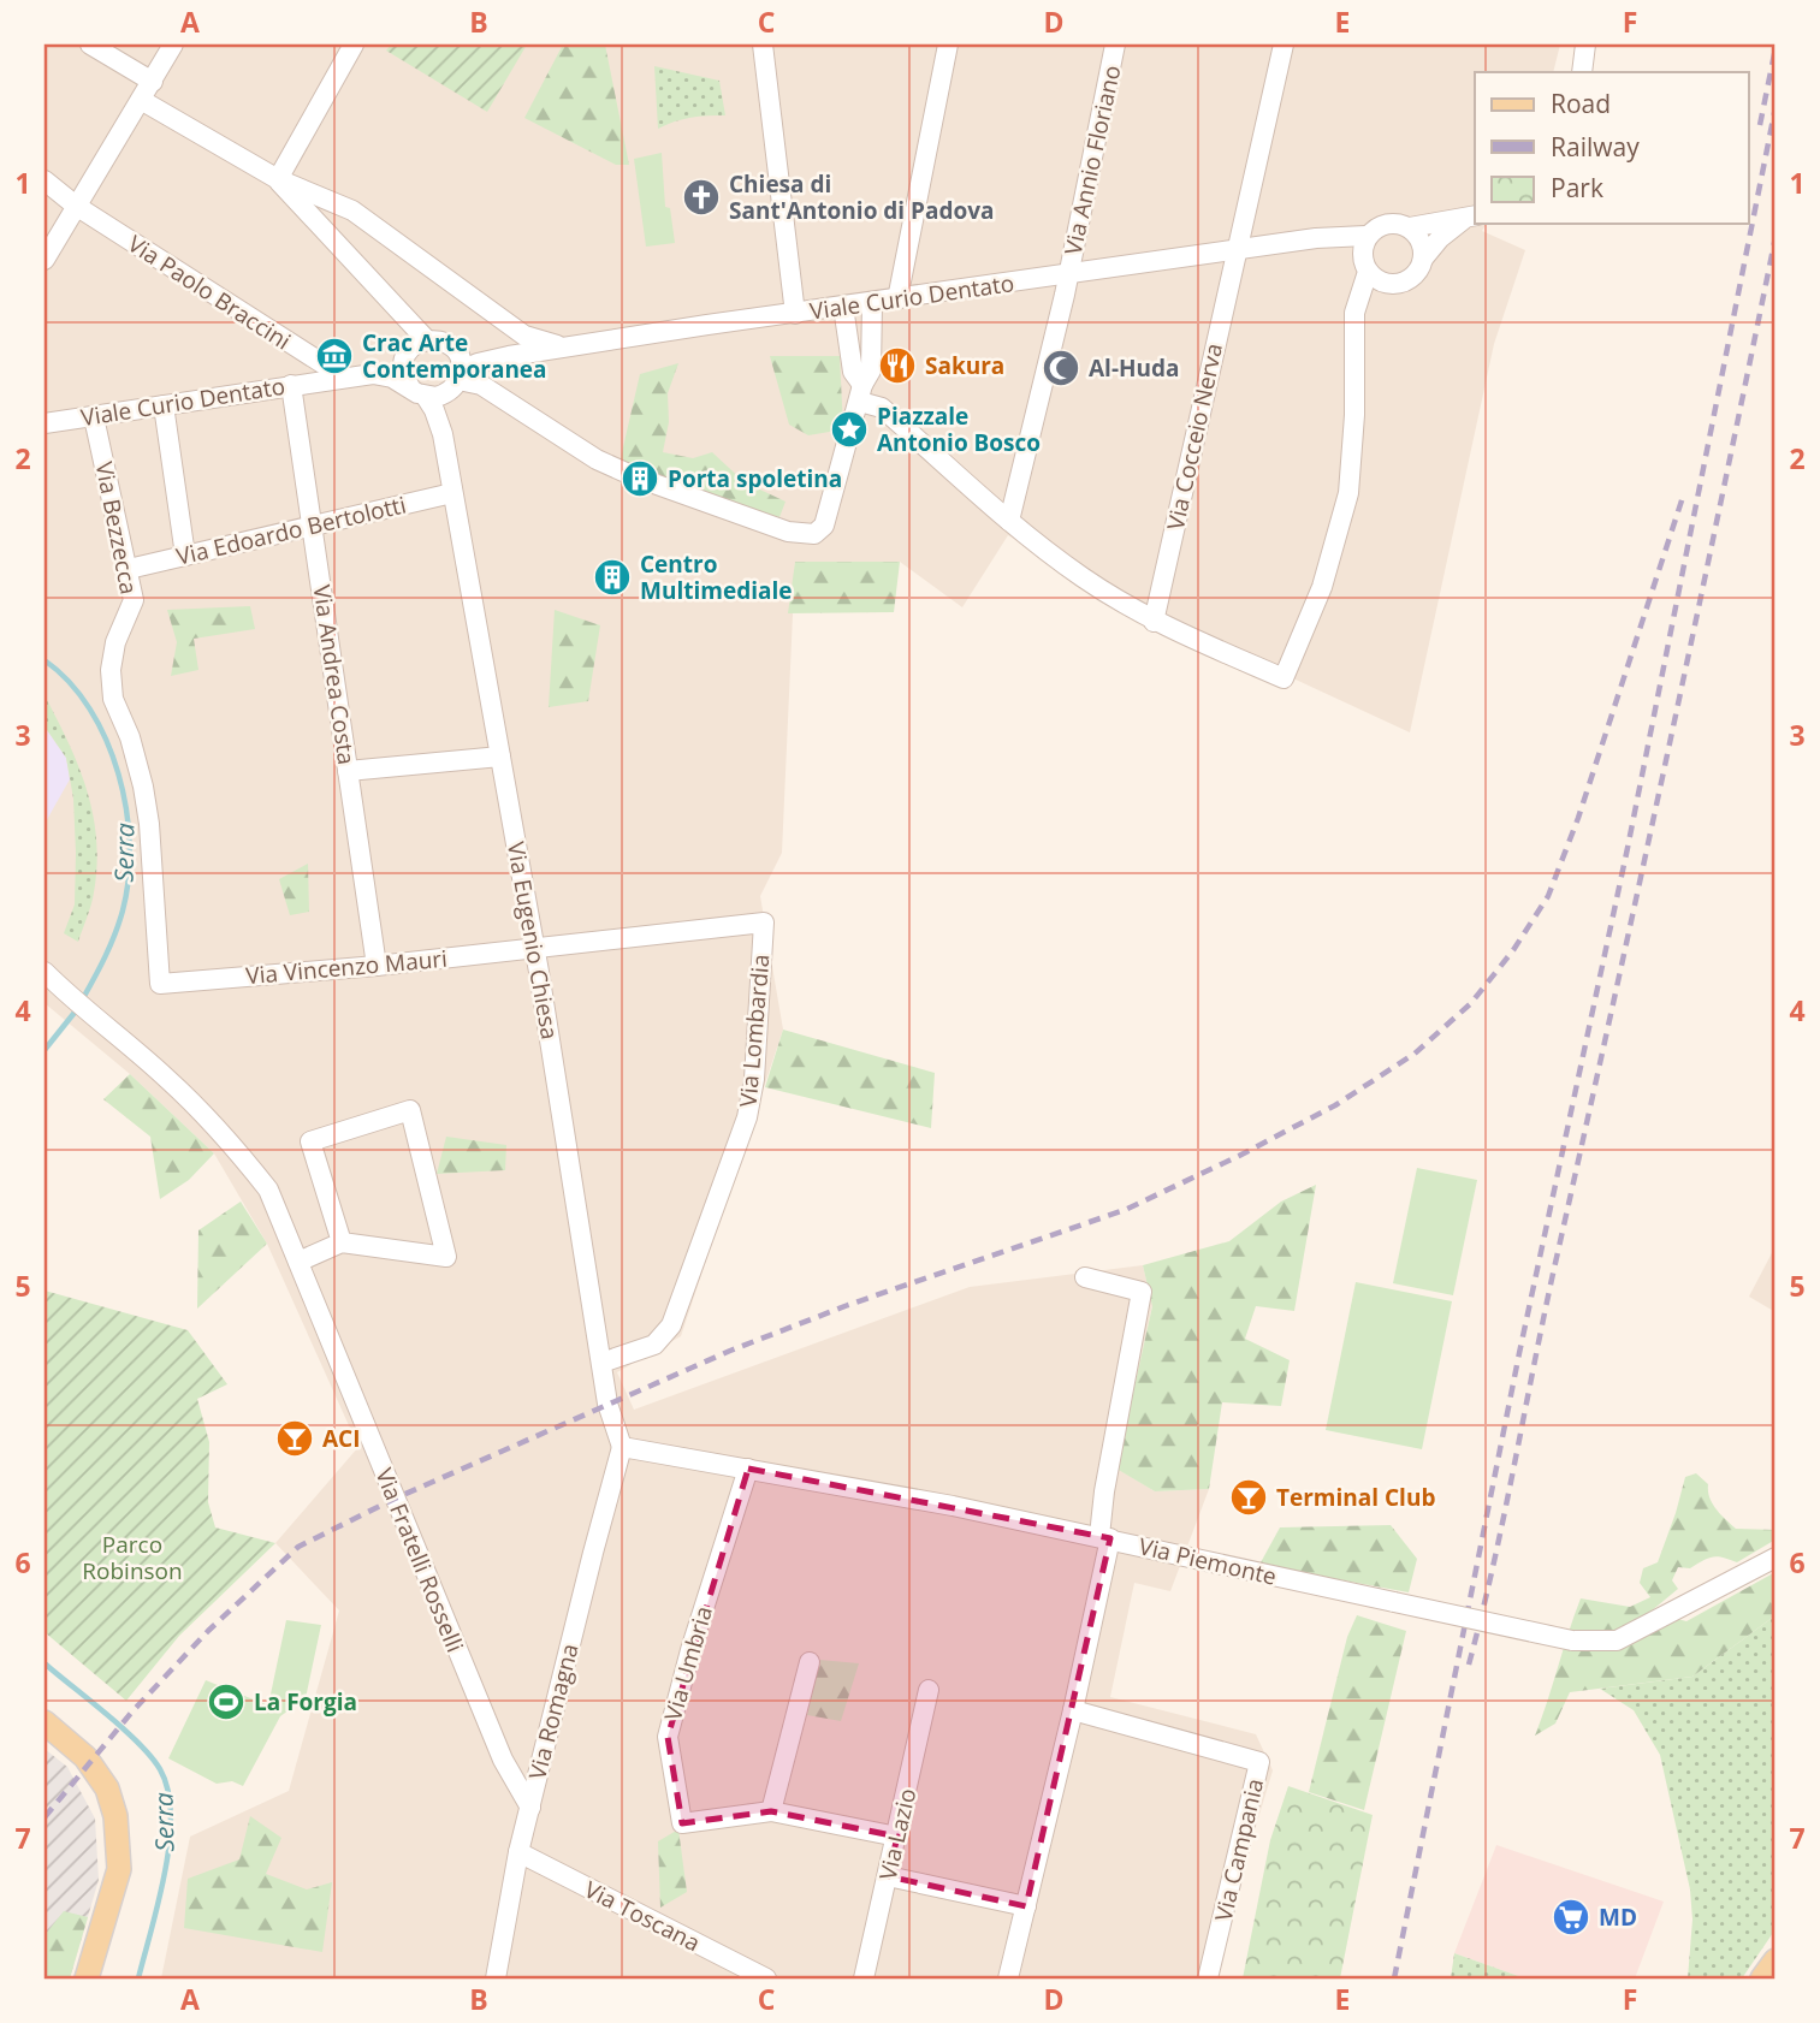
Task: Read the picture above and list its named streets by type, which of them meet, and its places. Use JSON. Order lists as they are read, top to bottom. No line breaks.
{"streets":{"street":["Via Annio Floriano","Via Paolo Braccini","Viale Curio Dentato","Via Cocceio Nerva","Via Bezzecca","Via Edoardo Bertolotti","Via Andrea Costa","Via Eugenio Chiesa","Via Vincenzo Mauri","Via Lombardia","Via Fratelli Rosselli","Via Piemonte","Via Umbria","Via Romagna","Via Lazio","Via Campania","Via Toscana"]},"crossings":[["Via Annio Floriano","Viale Curio Dentato"],["Via Paolo Braccini","Viale Curio Dentato"],["Viale Curio Dentato","Via Cocceio Nerva"],["Viale Curio Dentato","Via Bezzecca"],["Viale Curio Dentato","Via Andrea Costa"],["Viale Curio Dentato","Via Eugenio Chiesa"],["Via Bezzecca","Via Edoardo Bertolotti"],["Via Bezzecca","Via Vincenzo Mauri"],["Via Edoardo Bertolotti","Via Andrea Costa"],["Via Edoardo Bertolotti","Via Eugenio Chiesa"],["Via Andrea Costa","Via Vincenzo Mauri"],["Via Eugenio Chiesa","Via Vincenzo Mauri"],["Via Eugenio Chiesa","Via Lombardia"],["Via Eugenio Chiesa","Via Piemonte"],["Via Eugenio Chiesa","Via Romagna"],["Via Vincenzo Mauri","Via Lombardia"],["Via Fratelli Rosselli","Via Romagna"],["Via Piemonte","Via Umbria"],["Via Piemonte","Via Romagna"],["Via Umbria","Via Lazio"],["Via Romagna","Via Toscana"]],"water":["Serra"],"parks":["Parco Robinson"],"places":{"church":["Chiesa di Sant'Antonio di Padova"],"museum":["Crac Arte Contemporanea"],"restaurant":["Sakura"],"mosque":["Al-Huda"],"place":["Piazzale Antonio Bosco"],"building":["Porta spoletina","Centro Multimediale"],"bar":["ACI","Terminal Club"],"sports":["La Forgia"],"supermarket":["MD"]},"legend":["Road","Railway","Park"],"grid":{"columns":["A","B","C","D","E","F"],"rows":["1","2","3","4","5","6","7"]}}
